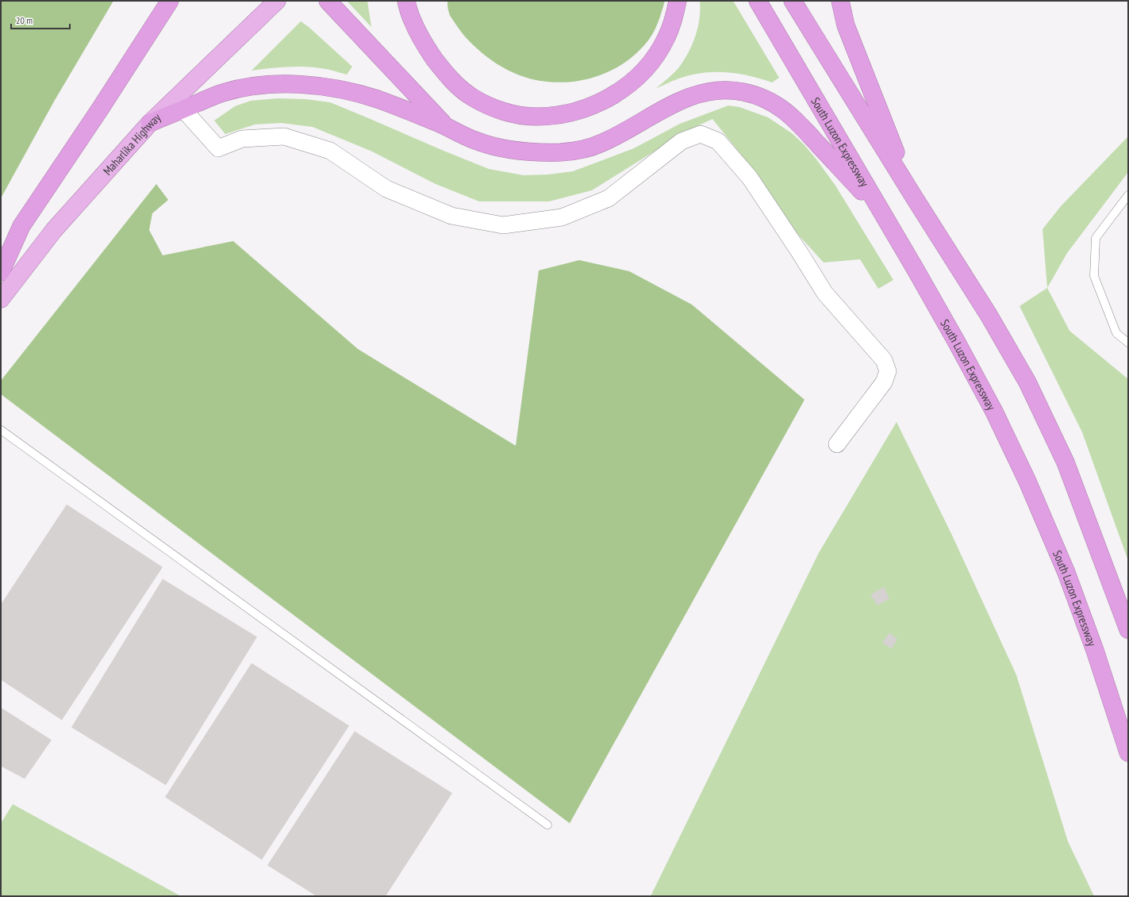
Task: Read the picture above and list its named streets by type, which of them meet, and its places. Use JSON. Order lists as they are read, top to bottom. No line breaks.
{"streets":{"highway":["South Luzon Expressway","Maharlika Highway"]},"scale_bar":"20 m"}
